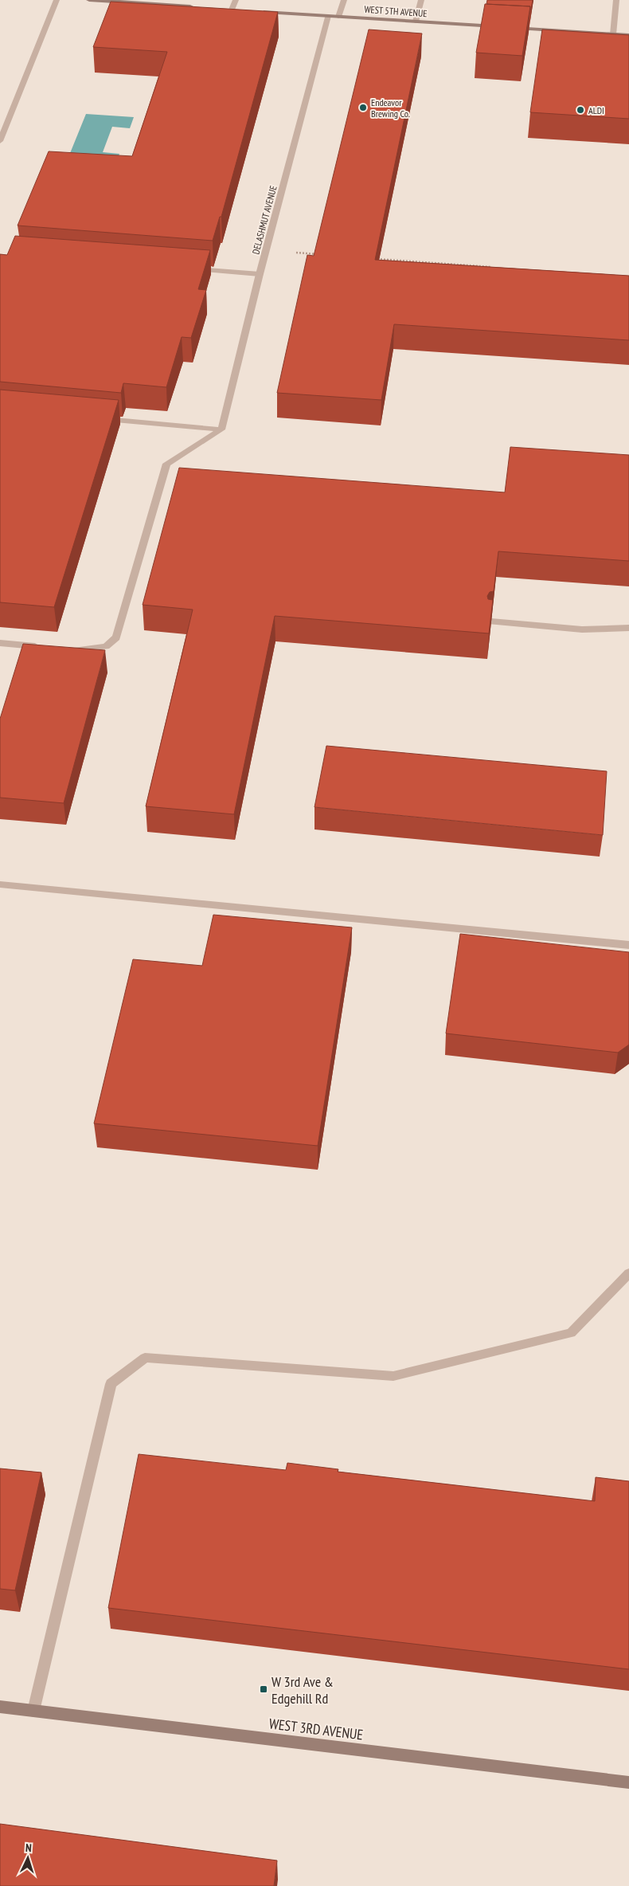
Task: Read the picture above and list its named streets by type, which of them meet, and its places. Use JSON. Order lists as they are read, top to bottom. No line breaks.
{"streets":{"main road":["WEST 5TH AVENUE","WEST 3RD AVENUE"],"street":["DELASHMUT AVENUE"]},"crossings":[["WEST 5TH AVENUE","DELASHMUT AVENUE"]],"places":{"other":["Endeavor Brewing Co.","ALDI"],"transit":["W 3rd Ave & Edgehill Rd"]},"north":"top"}
